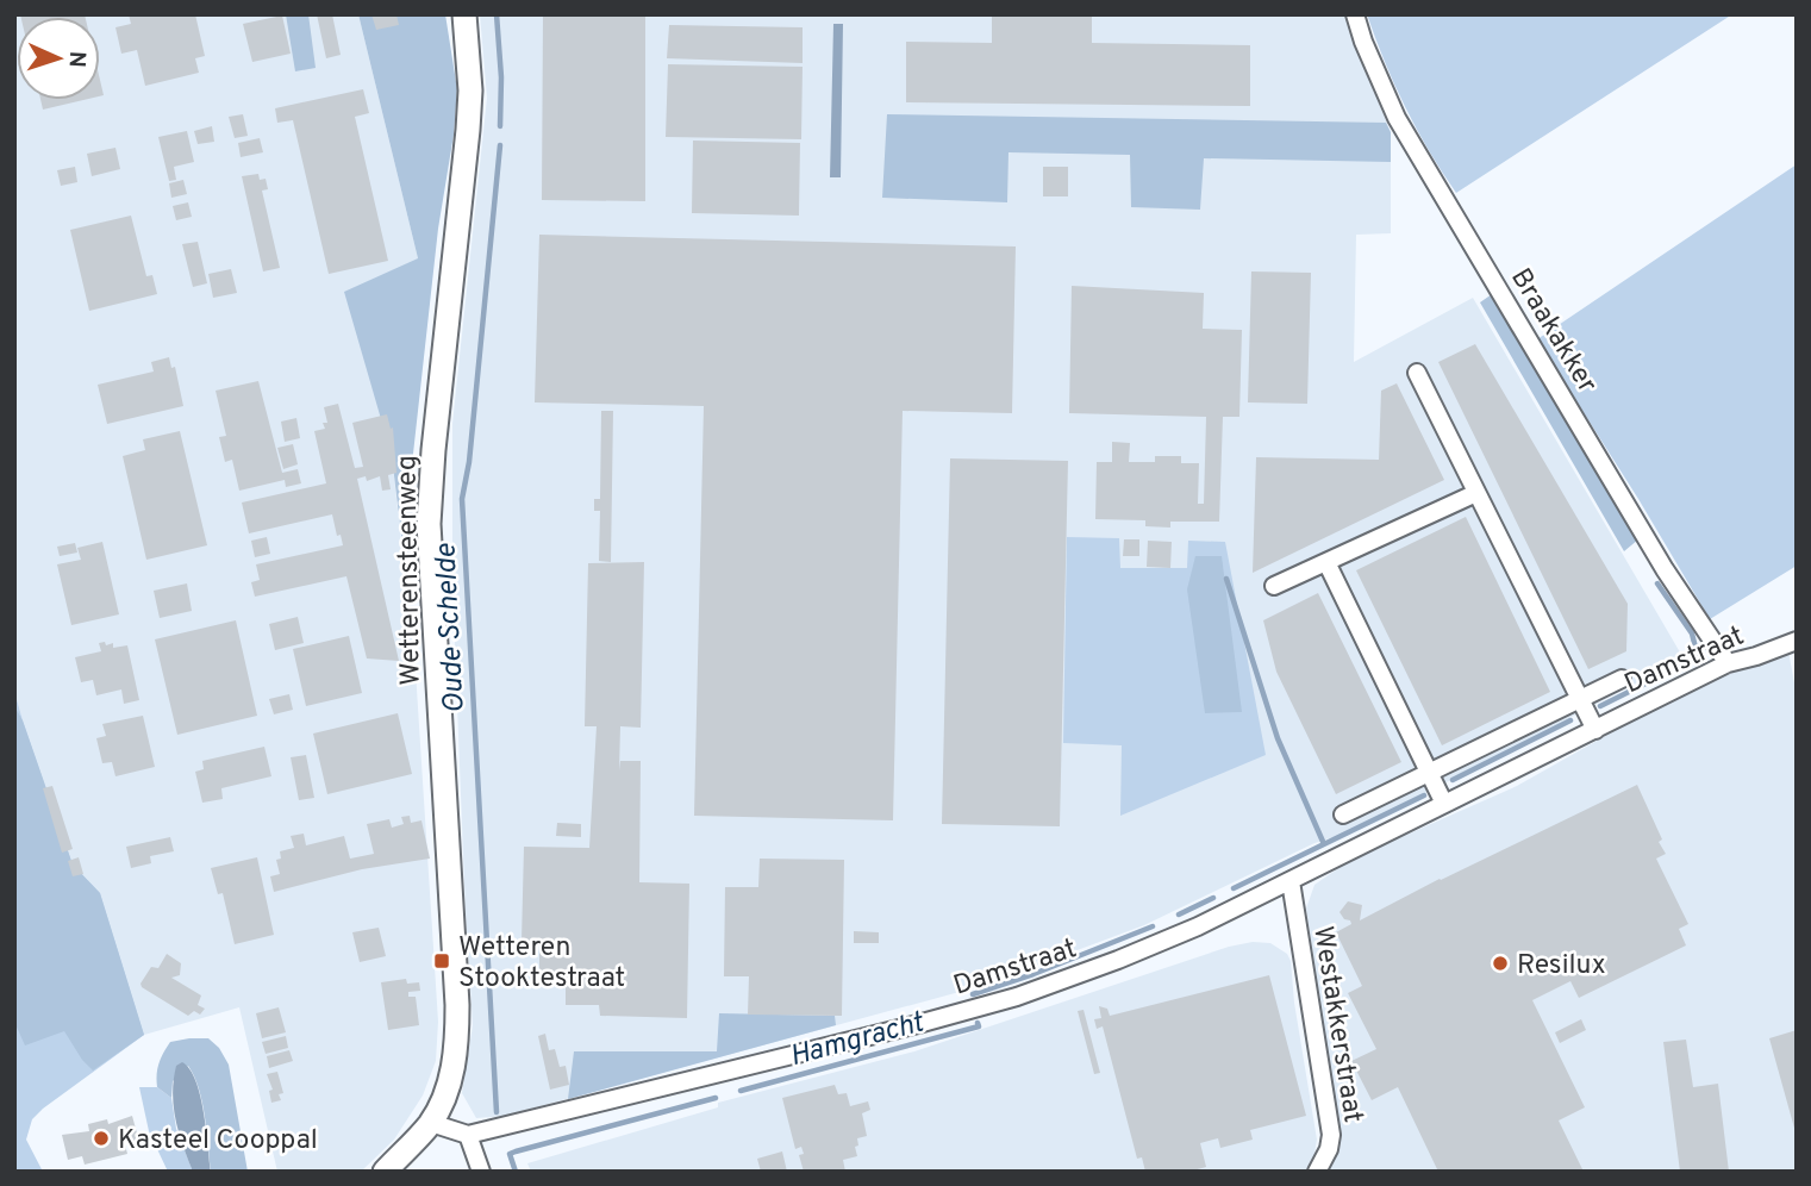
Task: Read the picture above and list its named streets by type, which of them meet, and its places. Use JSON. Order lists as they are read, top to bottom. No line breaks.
{"streets":{"street":["Braakakker","Wetterensteenweg","Damstraat","Westakkerstraat"]},"crossings":[["Braakakker","Damstraat"],["Damstraat","Westakkerstraat"]],"water":["Oude Schelde","Hamgracht"],"places":{"transit":["Wetteren Stooktestraat"],"other":["Resilux","Kasteel Cooppal"]},"north":"right"}
